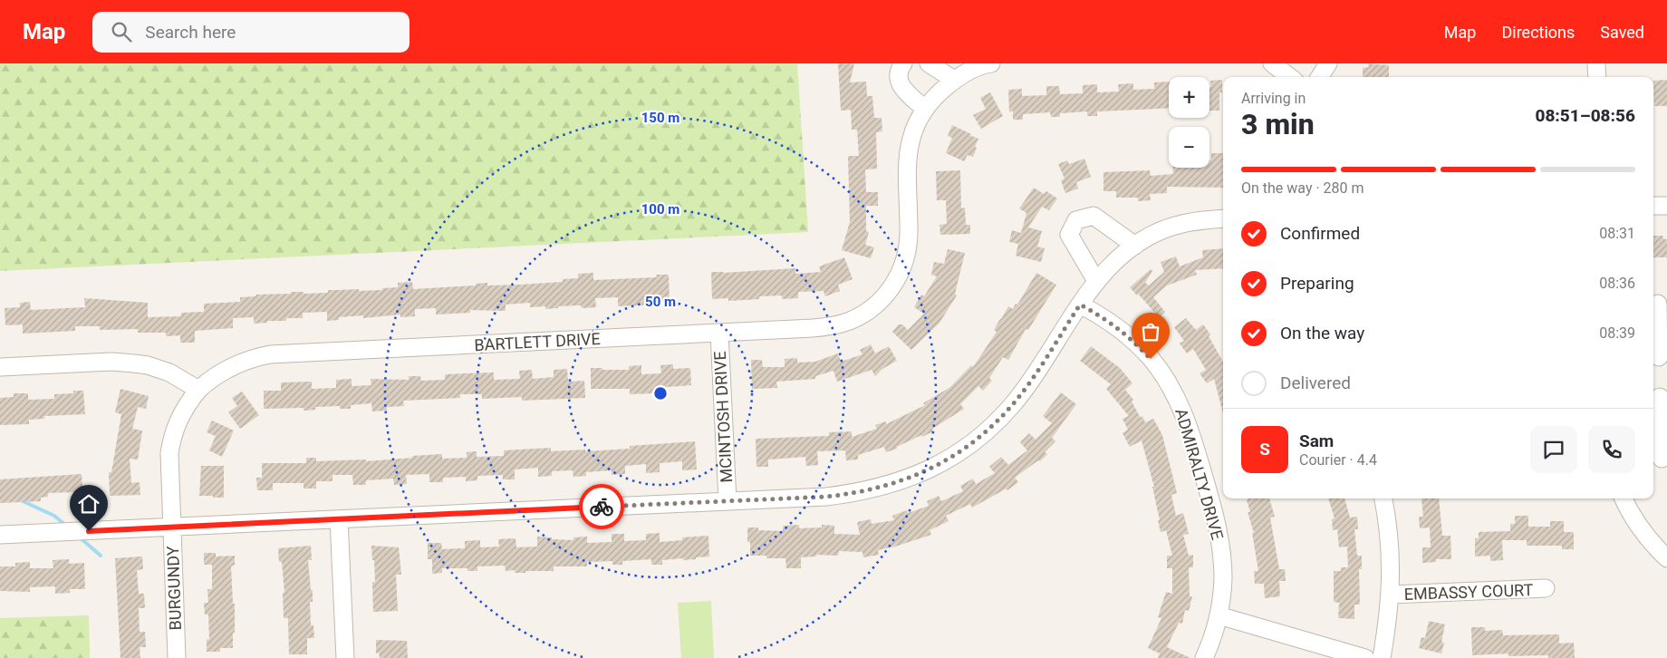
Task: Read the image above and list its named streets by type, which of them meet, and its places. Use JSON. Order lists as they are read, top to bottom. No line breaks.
{"streets":{"street":["BARTLETT DRIVE","MCINTOSH DRIVE","ADMIRALTY DRIVE","BURGUNDY","EMBASSY COURT"]},"crossings":[["BARTLETT DRIVE","MCINTOSH DRIVE"],["BARTLETT DRIVE","BURGUNDY"]],"page":{"header":"Map","search":"Search here","nav":["Map","Directions","Saved"],"map_buttons":["+","−"],"heading":["3 min","Arriving in","08:51–08:56"],"panel":["Sam","Courier · 4.4"],"bar":"On the way · 280 m","list":[["Confirmed","08:31"],["Preparing","08:36"],["On the way","08:39"],"Delivered"],"round":"S"},"rings":["150 m","100 m","50 m"]}
